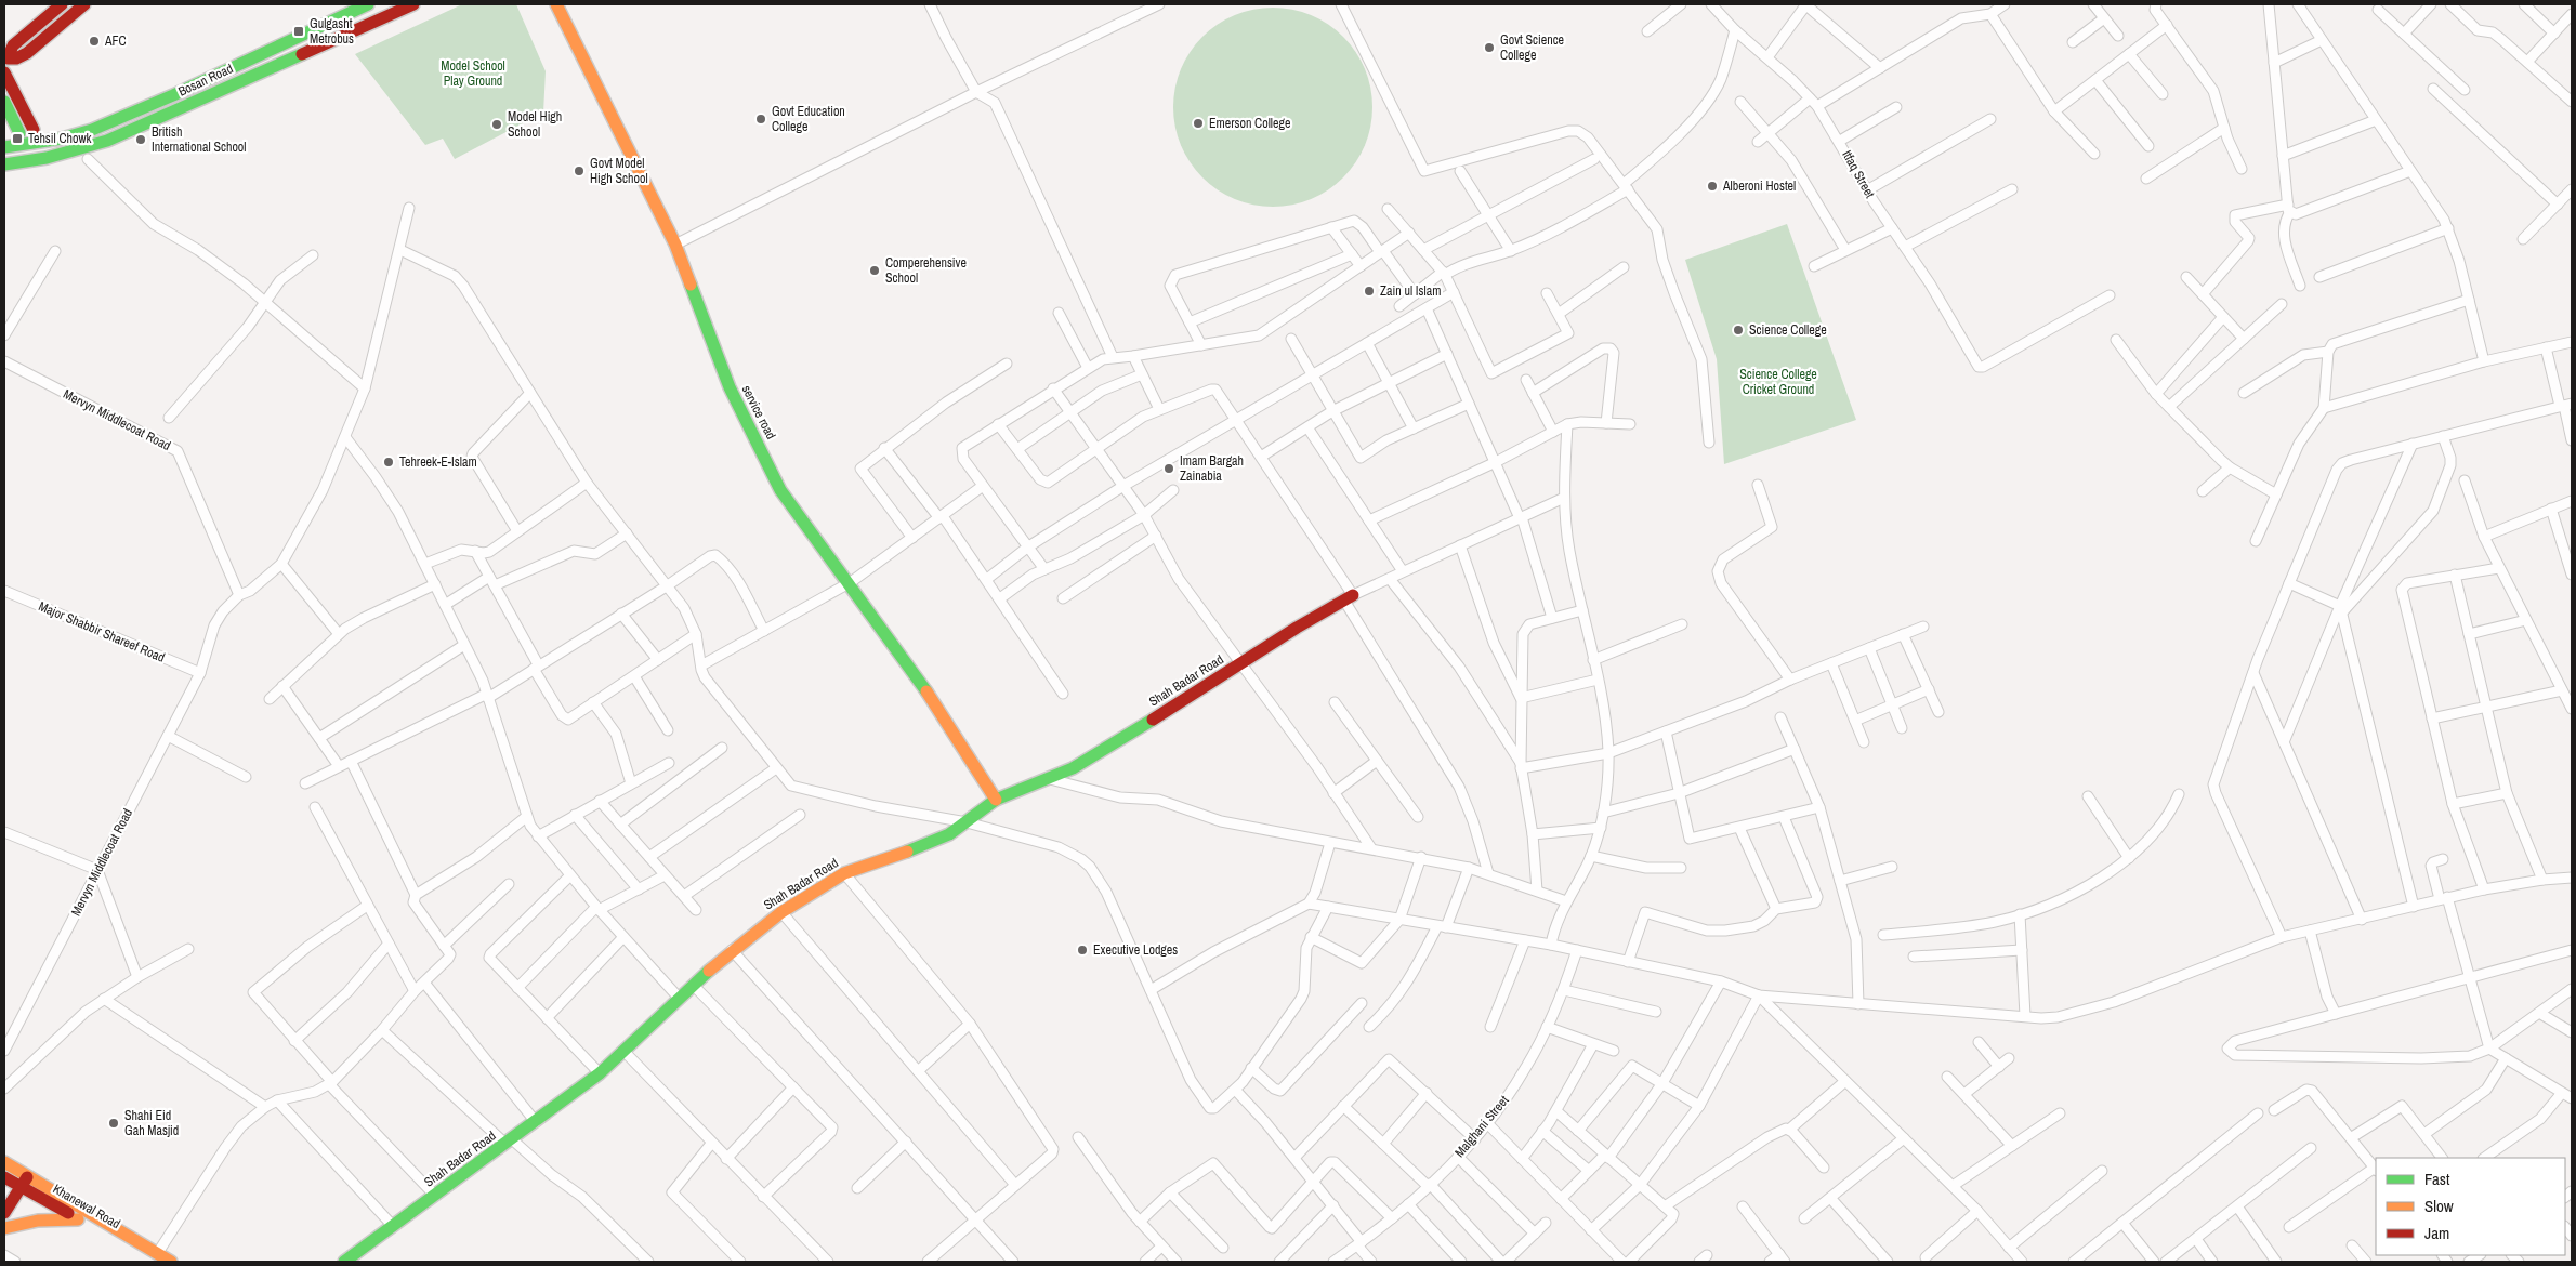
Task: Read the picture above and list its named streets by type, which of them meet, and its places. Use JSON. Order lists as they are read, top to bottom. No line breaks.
{"streets":{"street":["Bosan Road","Itfaq Street","service road","Mervyn Middlecoat Road","Major Shabbir Shareef Road","Shah Badar Road","Malghani Street","Khanewal Road"]},"crossings":[["service road","Shah Badar Road"],["Mervyn Middlecoat Road","Major Shabbir Shareef Road"]],"parks":["Model School Play Ground","Science College Cricket Ground"],"places":{"transit":["Gulgasht Metrobus","Tehsil Chowk"],"other":["AFC","Govt Science College","Govt Education College","Emerson College","Model High School","British International School","Govt Model High School","Alberoni Hostel","Comperehensive School","Zain ul Islam","Science College","Tehreek-E-Islam","Imam Bargah Zainabia","Executive Lodges","Shahi Eid Gah Masjid"]},"legend":["Fast","Slow","Jam"]}
